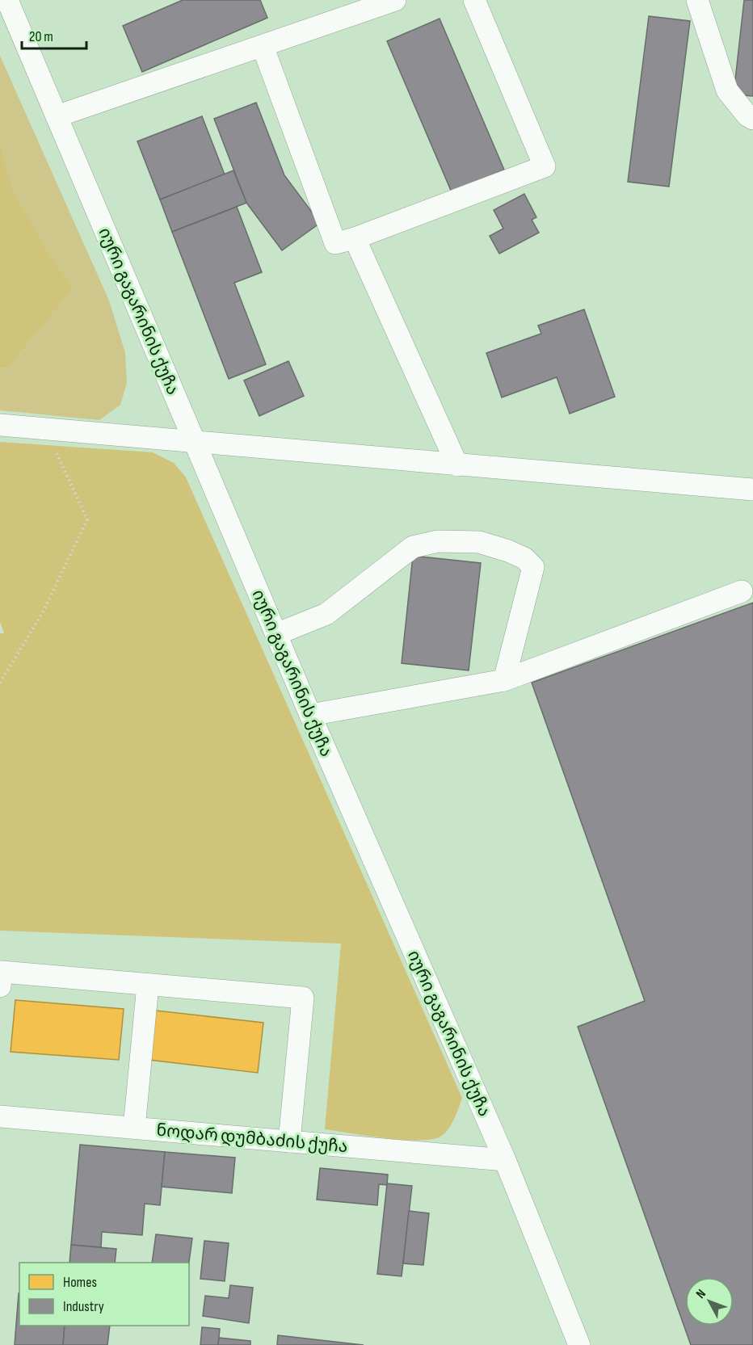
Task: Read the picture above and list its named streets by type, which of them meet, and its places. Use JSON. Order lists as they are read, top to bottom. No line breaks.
{"streets":{"street":["იური გაგარინის ქუჩა","ნოდარ დუმბაძის ქუჩა"]},"crossings":[["იური გაგარინის ქუჩა","ნოდარ დუმბაძის ქუჩა"]],"legend":["Homes","Industry"],"scale_bar":"20 m","north":"top left"}
